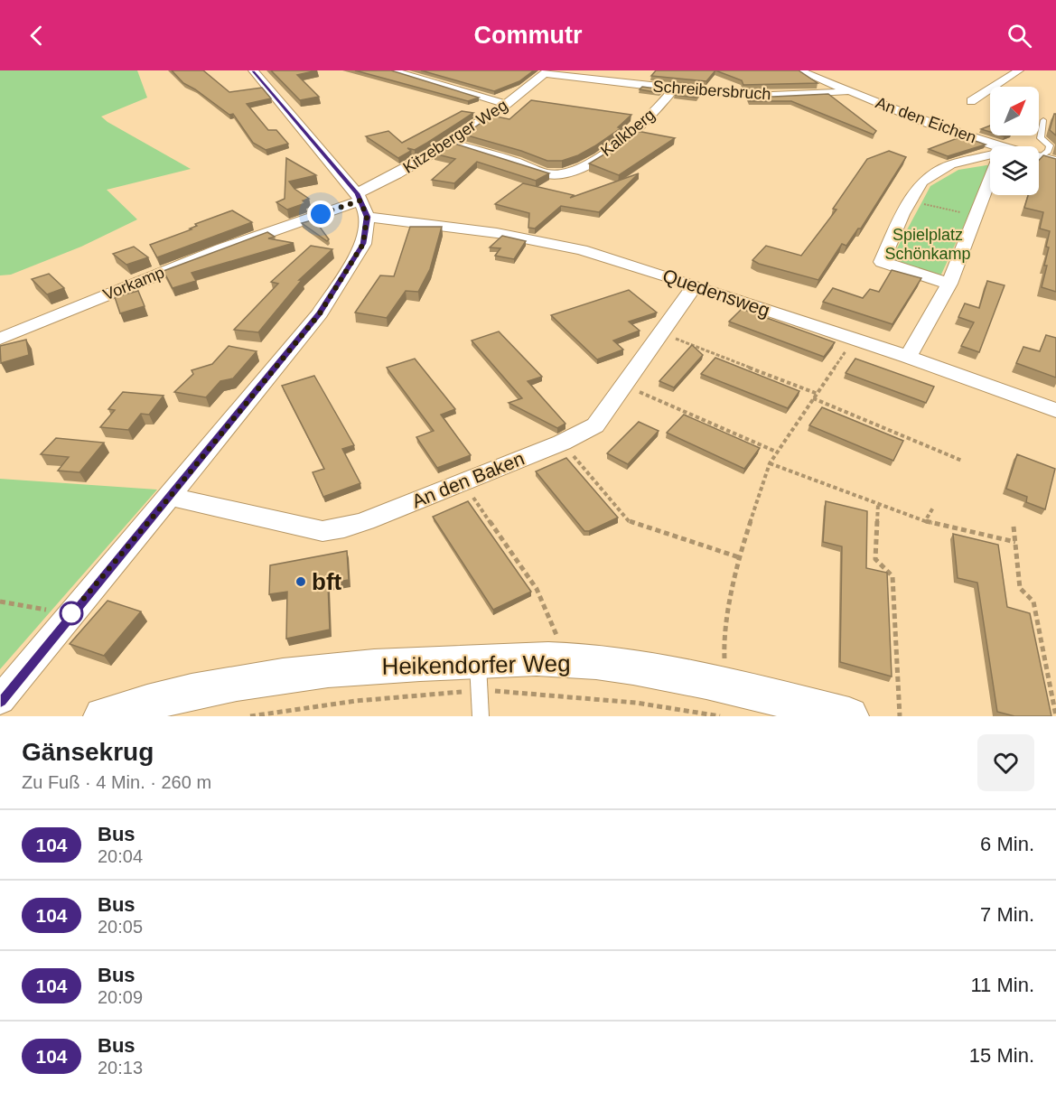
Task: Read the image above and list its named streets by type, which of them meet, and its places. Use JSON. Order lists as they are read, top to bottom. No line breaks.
{"streets":{"street":["Schreibersbruch","An den Eichen","Kalkberg","Kitzeberger Weg","Vorkamp","Quedensweg","An den Baken","Heikendorfer Weg"]},"crossings":[["Schreibersbruch","An den Eichen"],["Schreibersbruch","Kalkberg"],["Schreibersbruch","Kitzeberger Weg"],["Kalkberg","Kitzeberger Weg"],["Kitzeberger Weg","Vorkamp"],["Kitzeberger Weg","Quedensweg"],["Vorkamp","Quedensweg"],["Quedensweg","An den Baken"]],"parks":["Spielplatz Schönkamp"],"places":["bft"],"lines":["bus line 104"],"north":"top right","page":{"header":"Commutr","heading":["Gänsekrug","Zu Fuß · 4 Min. · 260 m"],"list":[{"mark":"104","name":"Bus","note":"20:04","value":"6 Min."},{"mark":"104","name":"Bus","note":"20:05","value":"7 Min."},{"mark":"104","name":"Bus","note":"20:09","value":"11 Min."},{"mark":"104","name":"Bus","note":"20:13","value":"15 Min."}]}}
